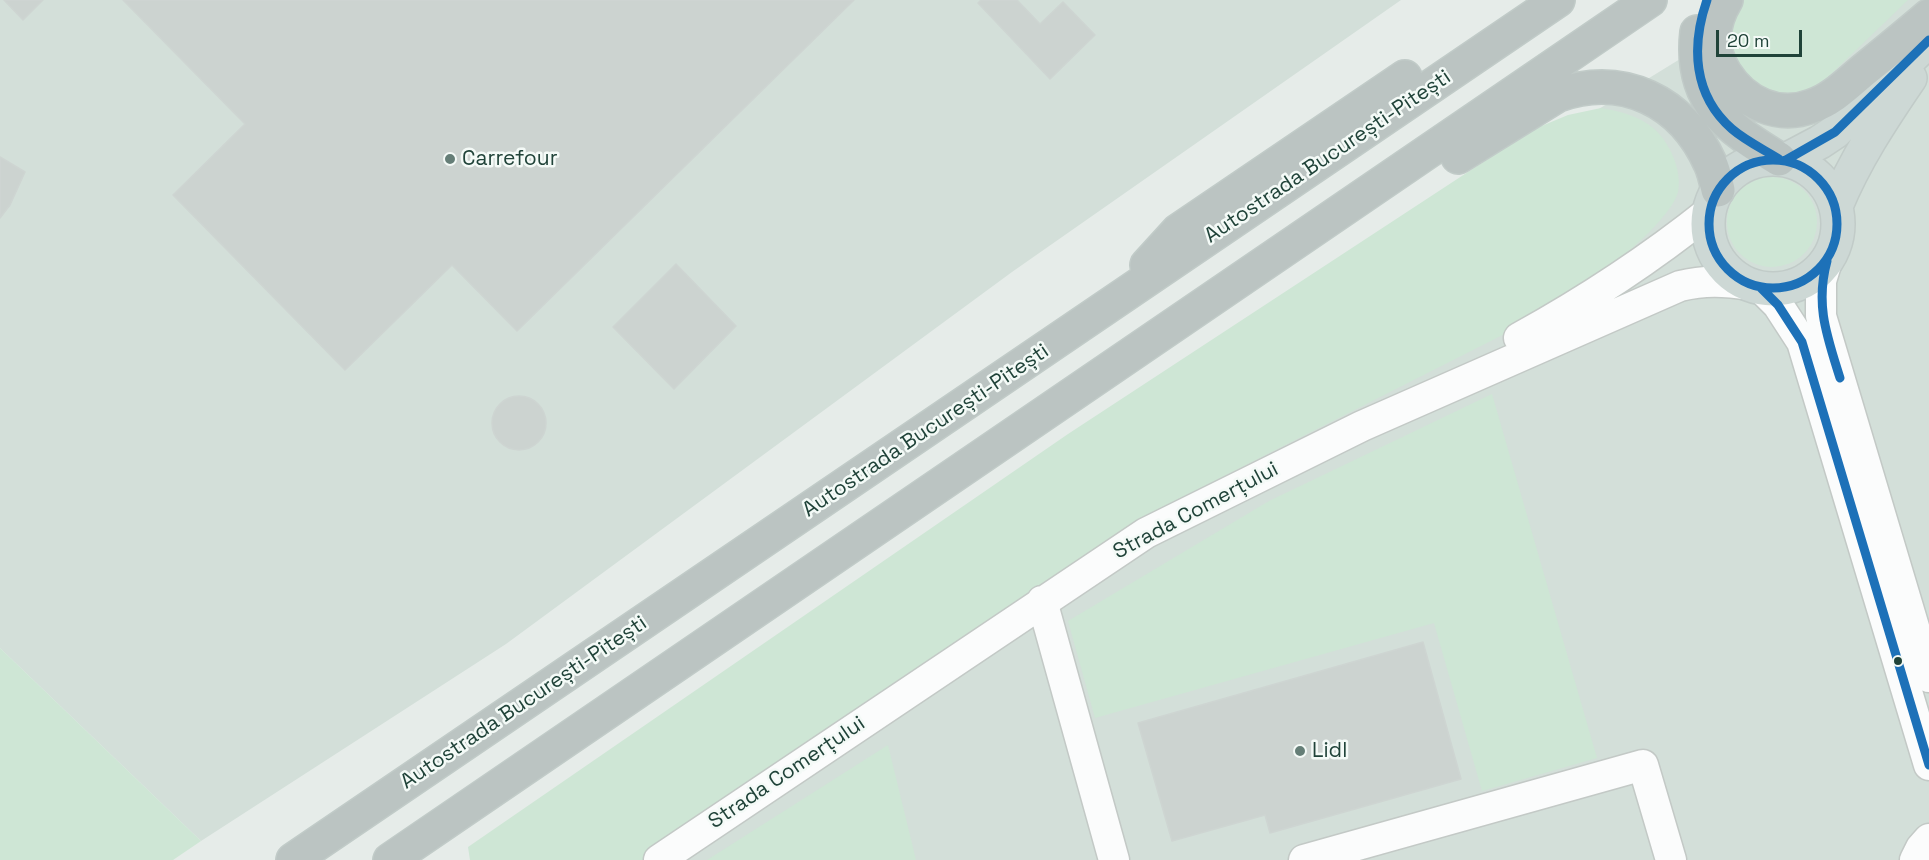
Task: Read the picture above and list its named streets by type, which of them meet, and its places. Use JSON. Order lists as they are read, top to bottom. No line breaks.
{"streets":{"highway":["Autostrada București-Pitești"],"street":["Strada Comerțului"]},"places":["Carrefour","Lidl"],"scale_bar":"20 m"}
